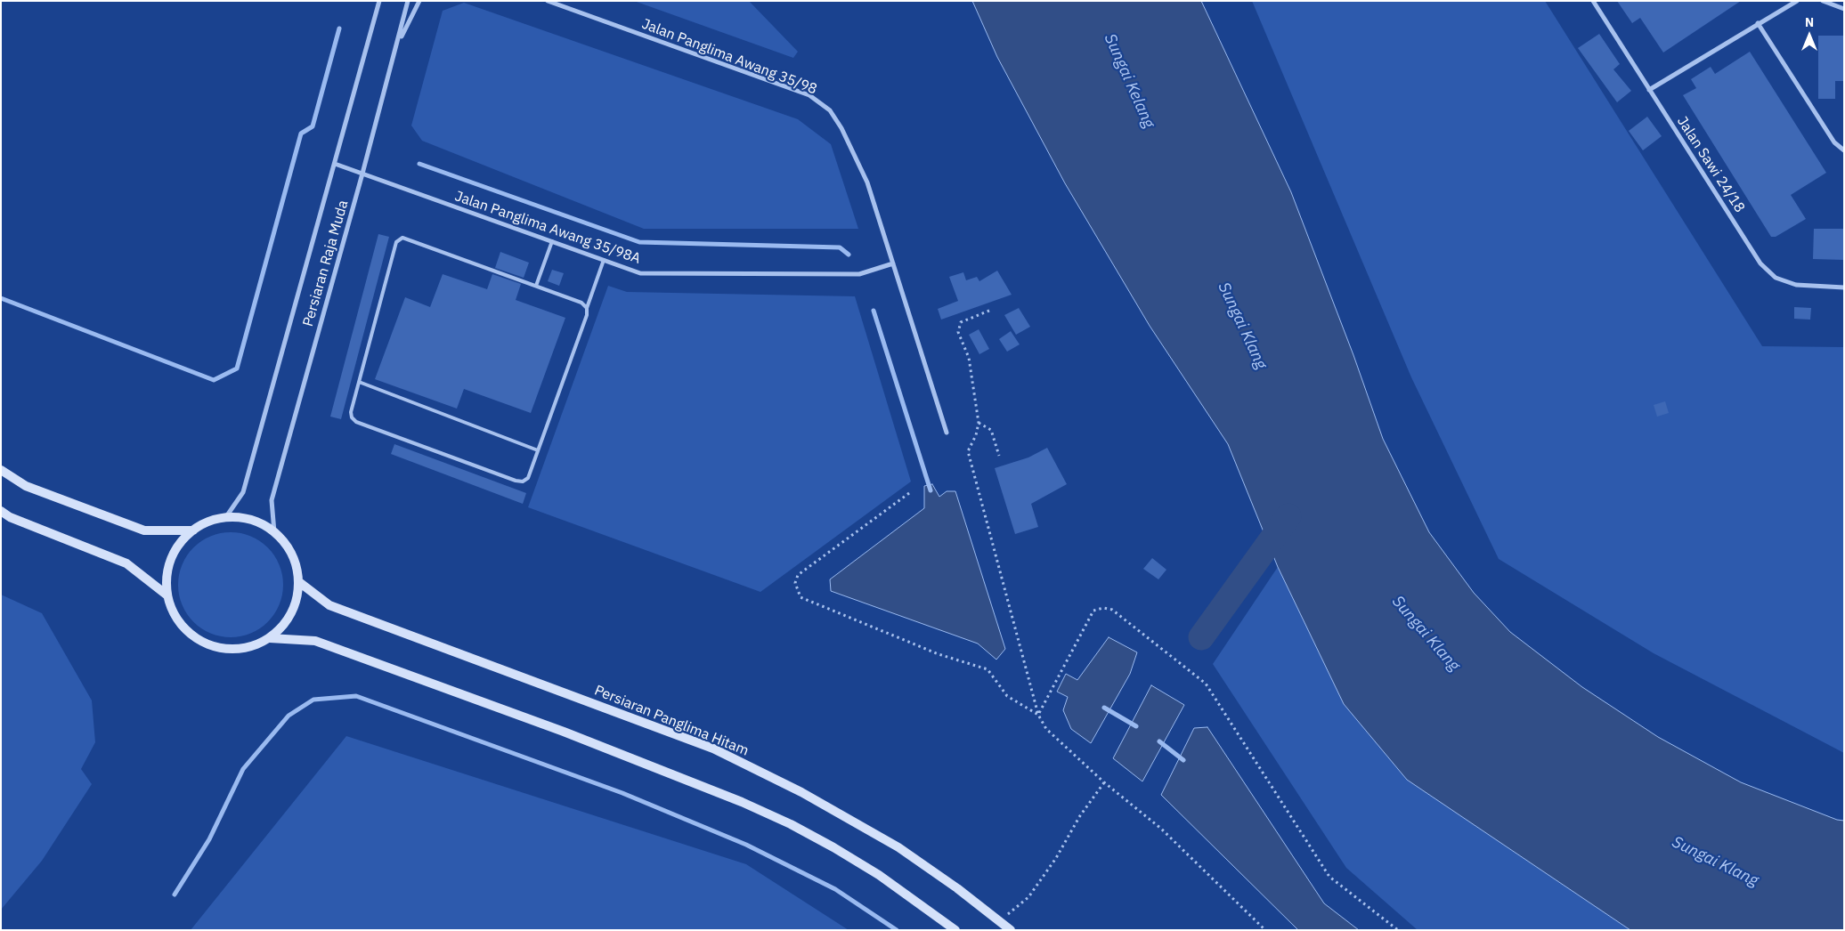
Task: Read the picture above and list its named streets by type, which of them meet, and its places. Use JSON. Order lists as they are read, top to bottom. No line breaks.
{"streets":{"main road":["Persiaran Panglima Hitam"],"street":["Jalan Panglima Awang 35/98","Jalan Sawi 24/18","Jalan Panglima Awang 35/98A","Persiaran Raja Muda"]},"crossings":[["Jalan Panglima Awang 35/98","Jalan Panglima Awang 35/98A"],["Jalan Panglima Awang 35/98A","Persiaran Raja Muda"],["Persiaran Raja Muda","Persiaran Panglima Hitam"]],"water":["Sungai Kelang","Sungai Klang"],"north":"top"}
